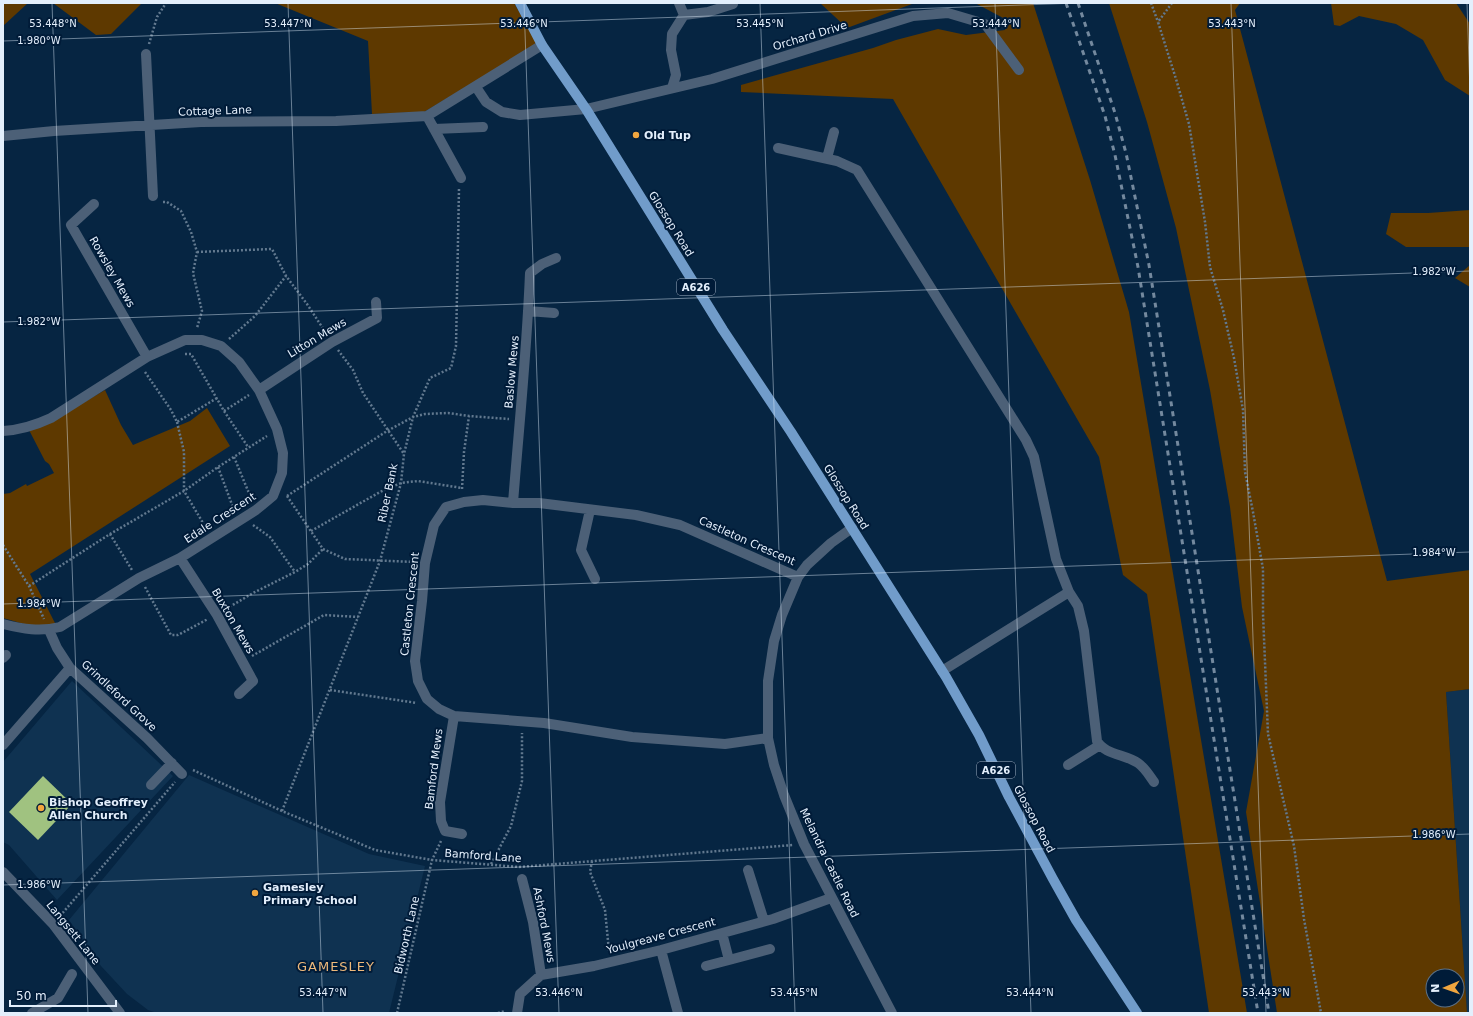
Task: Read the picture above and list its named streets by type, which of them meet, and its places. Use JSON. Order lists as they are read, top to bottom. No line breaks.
{"streets":{"main road":["Glossop Road","A626"],"street":["Orchard Drive","Cottage Lane","Rowsley Mews","Litton Mews","Baslow Mews","Edale Crescent","Castleton Crescent","Buxton Mews","Grindleford Grove","Bamford Mews","Melandra Castle Road","Ashford Mews","Langsett Lane","Youlgreave Crescent"],"path":["Riber Bank","Bamford Lane","Bidworth Lane"]},"crossings":[["Orchard Drive","Glossop Road"],["Cottage Lane","Glossop Road"],["Glossop Road","Melandra Castle Road"],["Rowsley Mews","Edale Crescent"],["Litton Mews","Edale Crescent"],["Baslow Mews","Castleton Crescent"],["Riber Bank","Bamford Lane"],["Edale Crescent","Buxton Mews"],["Edale Crescent","Grindleford Grove"],["Castleton Crescent","Bamford Mews"],["Castleton Crescent","Melandra Castle Road"],["Grindleford Grove","Bamford Lane"],["Bamford Mews","Bidworth Lane"],["Bamford Lane","Melandra Castle Road"],["Bamford Lane","Bidworth Lane"],["Melandra Castle Road","Youlgreave Crescent"],["Ashford Mews","Youlgreave Crescent"]],"districts":["GAMESLEY"],"places":["Old Tup","Bishop Geoffrey Allen Church","Gamesley Primary School"],"scale_bar":"50 m","north":"left","coordinates":["53.448°N","53.447°N","53.446°N","53.445°N","53.444°N","53.443°N","1.980°W","1.982°W","1.984°W","1.986°W"]}
